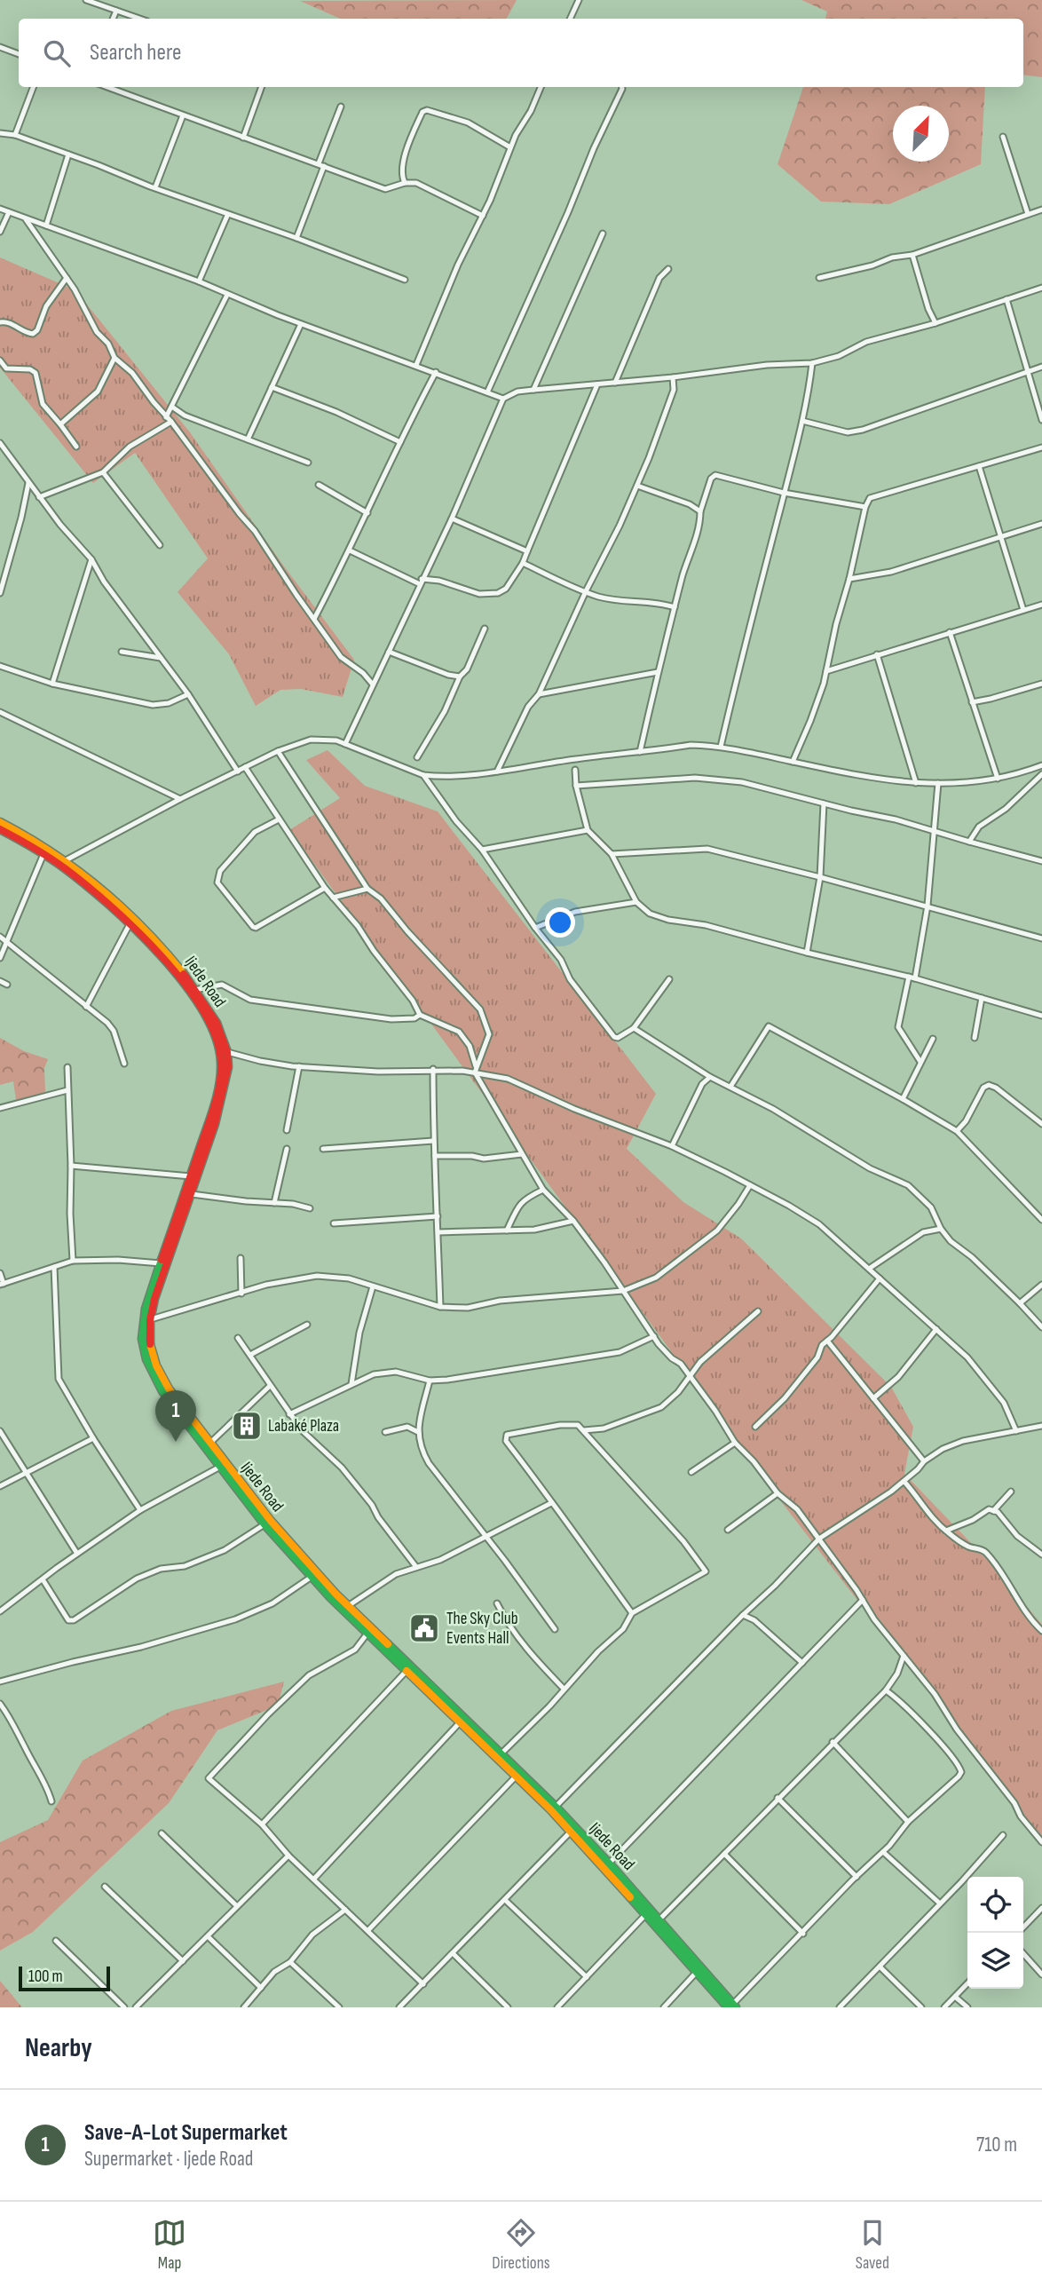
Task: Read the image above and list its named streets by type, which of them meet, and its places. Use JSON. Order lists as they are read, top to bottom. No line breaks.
{"streets":{"main road":["Ijede Road"]},"places":{"building":["Labaké Plaza"],"public building":["The Sky Club Events Hall"]},"scale_bar":"100 m","north":"top right","page":{"search":"Search here","pins":"1","scale":"100 m","heading":"Nearby","list":[{"mark":"1","name":"Save-A-Lot Supermarket","note":"Supermarket · Ijede Road","value":"710 m"}],"nav":["Map","Directions","Saved"]}}
